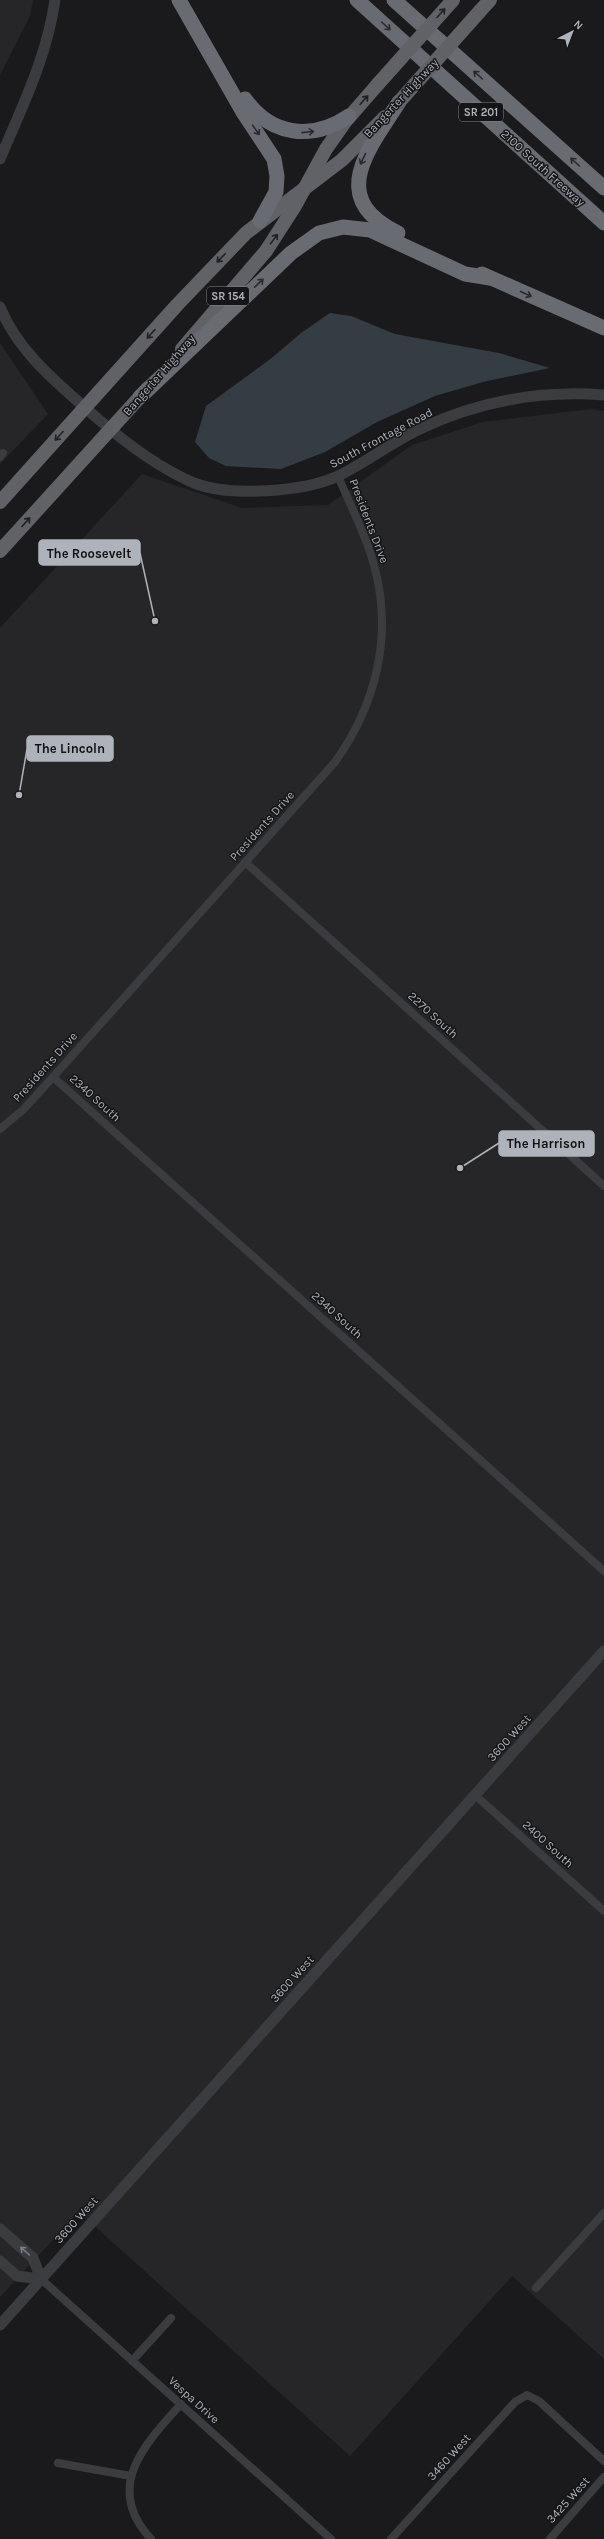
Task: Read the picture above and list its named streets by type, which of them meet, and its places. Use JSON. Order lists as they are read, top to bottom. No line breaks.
{"streets":{"highway":["Bangerter Highway","SR 201","2100 South Freeway","SR 154"],"street":["South Frontage Road","Presidents Drive","2270 South","2340 South","3600 West","2400 South","Vespa Drive","3460 West","3425 West"]},"crossings":[["Bangerter Highway","South Frontage Road"],["South Frontage Road","Presidents Drive"],["Presidents Drive","2270 South"],["Presidents Drive","2340 South"],["3600 West","2400 South"],["3600 West","Vespa Drive"]],"places":["The Roosevelt","The Lincoln","The Harrison"],"north":"top right"}
